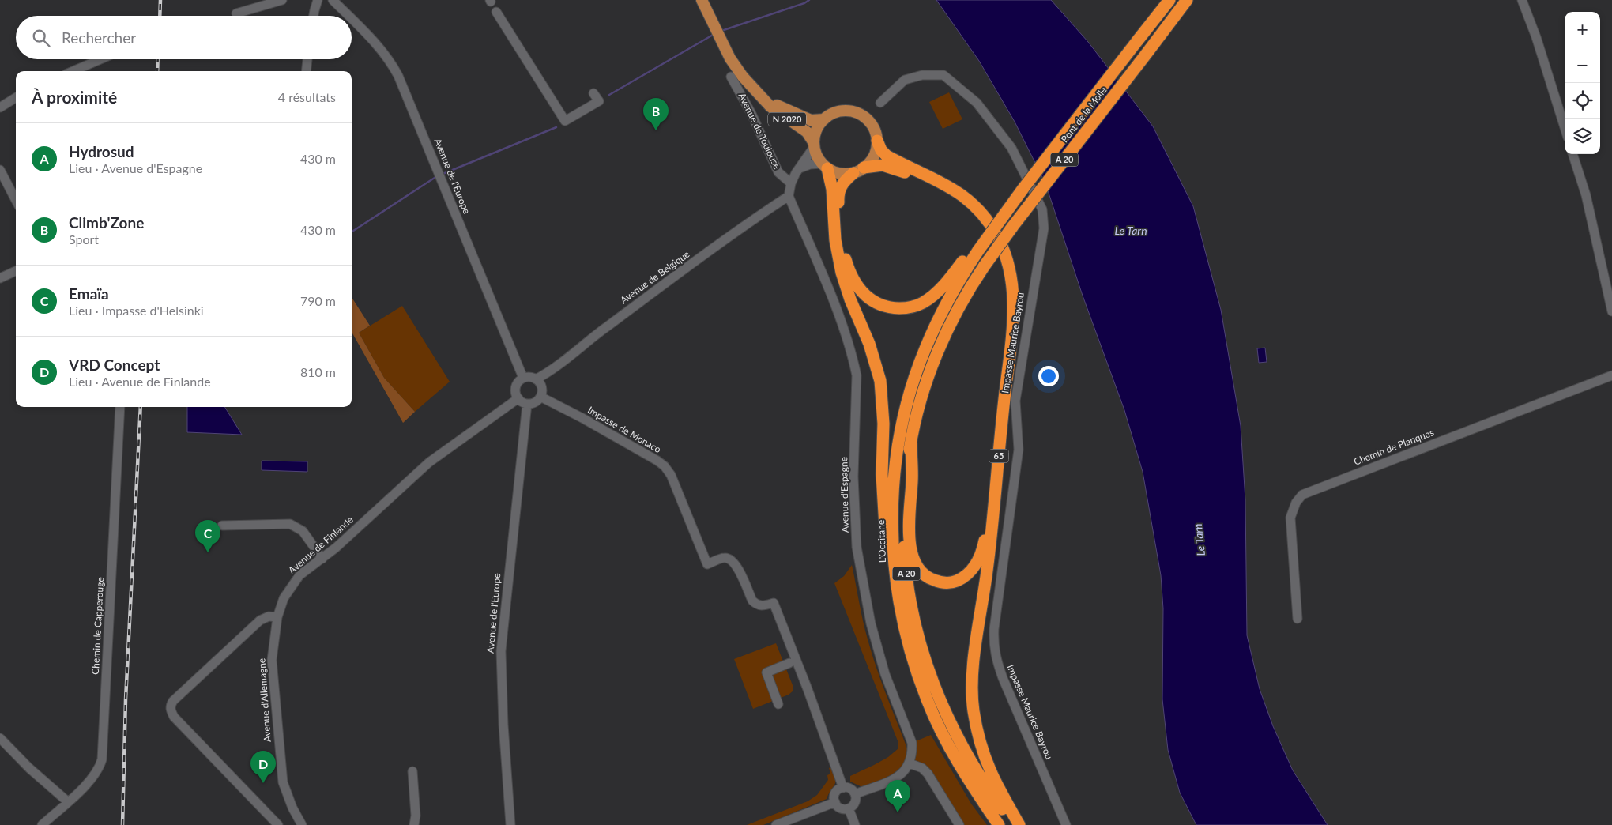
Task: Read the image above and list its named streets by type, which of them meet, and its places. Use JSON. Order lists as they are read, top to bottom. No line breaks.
{"streets":{"highway":["Pont de la Molle","A 20","65","L'Occitane"],"main road":["N 2020","Avenue de Toulouse"],"street":["Avenue de l'Europe","Avenue de Belgique","Impasse Maurice Bayrou","Impasse de Monaco","Chemin de Planques","Avenue d'Espagne","Avenue de Finlande","Chemin de Capperouge","Avenue d'Allemagne"]},"crossings":[["Pont de la Molle","A 20"],["Pont de la Molle","65"],["Pont de la Molle","L'Occitane"],["Avenue de Toulouse","65"],["A 20","65"],["Avenue de l'Europe","Avenue de Belgique"],["Avenue de l'Europe","Impasse de Monaco"],["Avenue de l'Europe","Avenue de Finlande"],["Avenue de Belgique","Impasse de Monaco"],["Avenue de Belgique","Avenue d'Espagne"],["Avenue de Belgique","Avenue de Finlande"],["Impasse de Monaco","Avenue de Finlande"],["Avenue de Finlande","Avenue d'Allemagne"]],"water":["Le Tarn"],"page":{"map_buttons":["+","−"],"search":"Rechercher","heading":["À proximité","4 résultats"],"pins":["B","C","D","A"],"list":[{"mark":"A","name":"Hydrosud","note":"Lieu · Avenue d'Espagne","value":"430 m"},{"mark":"B","name":"Climb'Zone","note":"Sport","value":"430 m"},{"mark":"C","name":"Emaïa","note":"Lieu · Impasse d'Helsinki","value":"790 m"},{"mark":"D","name":"VRD Concept","note":"Lieu · Avenue de Finlande","value":"810 m"}]}}
